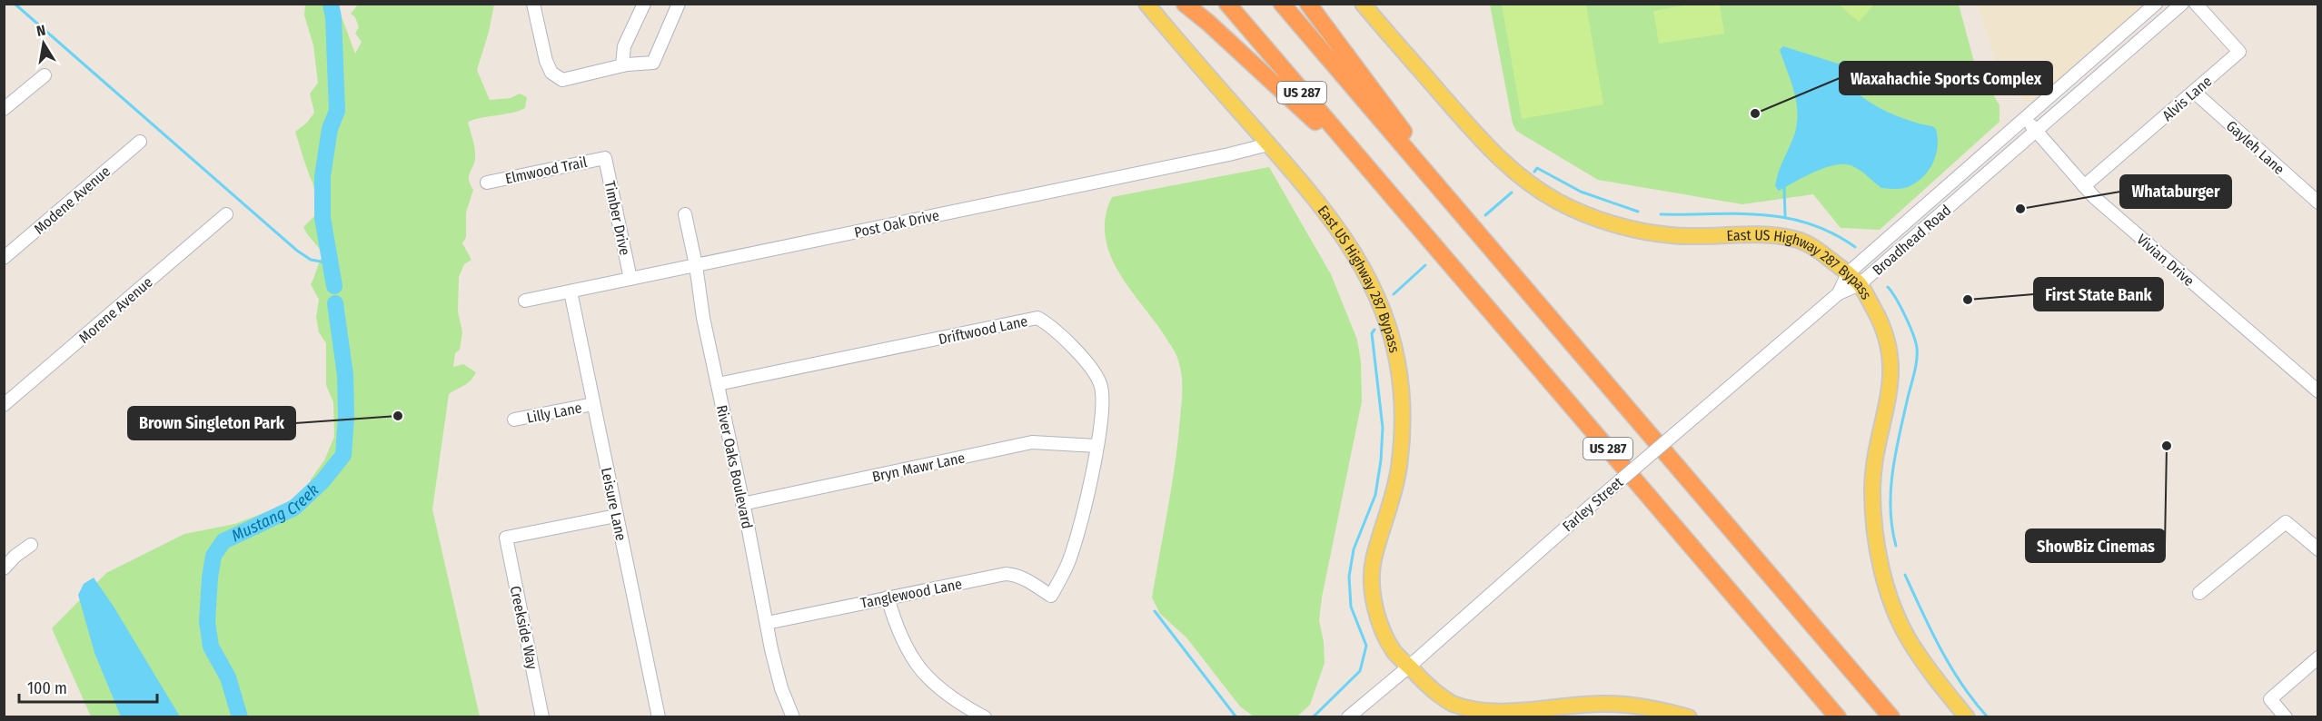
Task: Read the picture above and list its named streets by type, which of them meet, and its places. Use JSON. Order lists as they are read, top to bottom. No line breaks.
{"streets":{"highway":["US 287"],"main road":["East US Highway 287 Bypass"],"street":["Alvis Lane","Gayleh Lane","Elmwood Trail","Modene Avenue","Timber Drive","Post Oak Drive","Broadhead Road","Vivian Drive","Morene Avenue","Driftwood Lane","Lilly Lane","River Oaks Boulevard","Bryn Mawr Lane","Leisure Lane","Farley Street","Tanglewood Lane","Creekside Way"]},"crossings":[["Alvis Lane","Gayleh Lane"],["Alvis Lane","Vivian Drive"],["Elmwood Trail","Timber Drive"],["Timber Drive","Post Oak Drive"],["Post Oak Drive","East US Highway 287 Bypass"],["Post Oak Drive","River Oaks Boulevard"],["Post Oak Drive","Leisure Lane"],["Broadhead Road","Vivian Drive"],["Broadhead Road","East US Highway 287 Bypass"],["Broadhead Road","Farley Street"],["East US Highway 287 Bypass","Farley Street"],["Driftwood Lane","River Oaks Boulevard"],["Driftwood Lane","Bryn Mawr Lane"],["Driftwood Lane","Tanglewood Lane"],["Lilly Lane","Leisure Lane"],["River Oaks Boulevard","Bryn Mawr Lane"],["River Oaks Boulevard","Tanglewood Lane"],["Leisure Lane","Creekside Way"]],"water":["Mustang Creek"],"places":["Waxahachie Sports Complex","Whataburger","First State Bank","Brown Singleton Park","ShowBiz Cinemas"],"scale_bar":"100 m","north":"top"}
